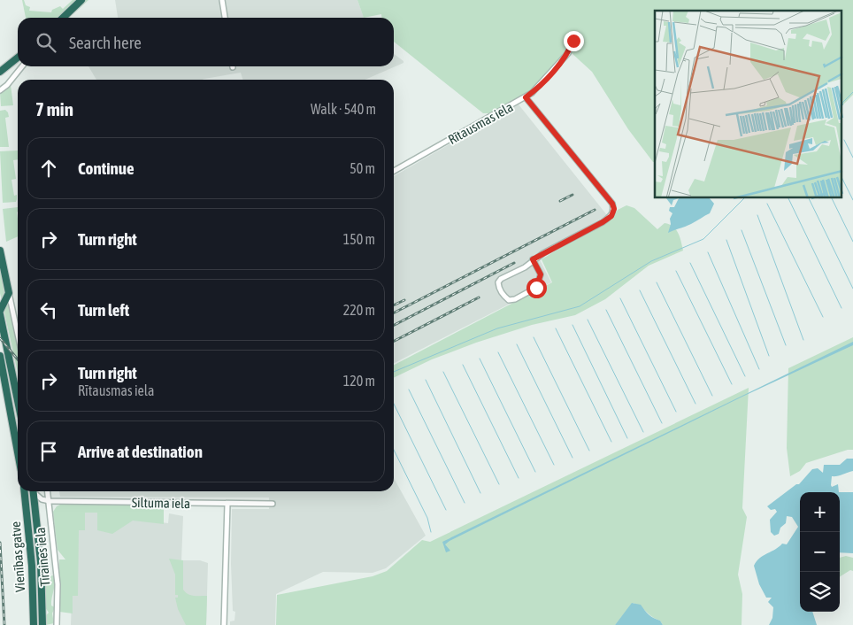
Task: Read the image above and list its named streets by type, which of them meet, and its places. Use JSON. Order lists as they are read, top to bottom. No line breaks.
{"streets":{"highway":["Vienības gatve"],"street":["Rītausmas iela","Siltuma iela","Tīraines iela"]},"crossings":[["Siltuma iela","Tīraines iela"]],"page":{"search":"Search here","heading":["7 min","Walk · 540 m"],"list":[["Continue","50 m"],["Turn right","150 m"],["Turn left","220 m"],["Turn right","Rītausmas iela","120 m"],"Arrive at destination"],"map_buttons":["+","−"]}}
